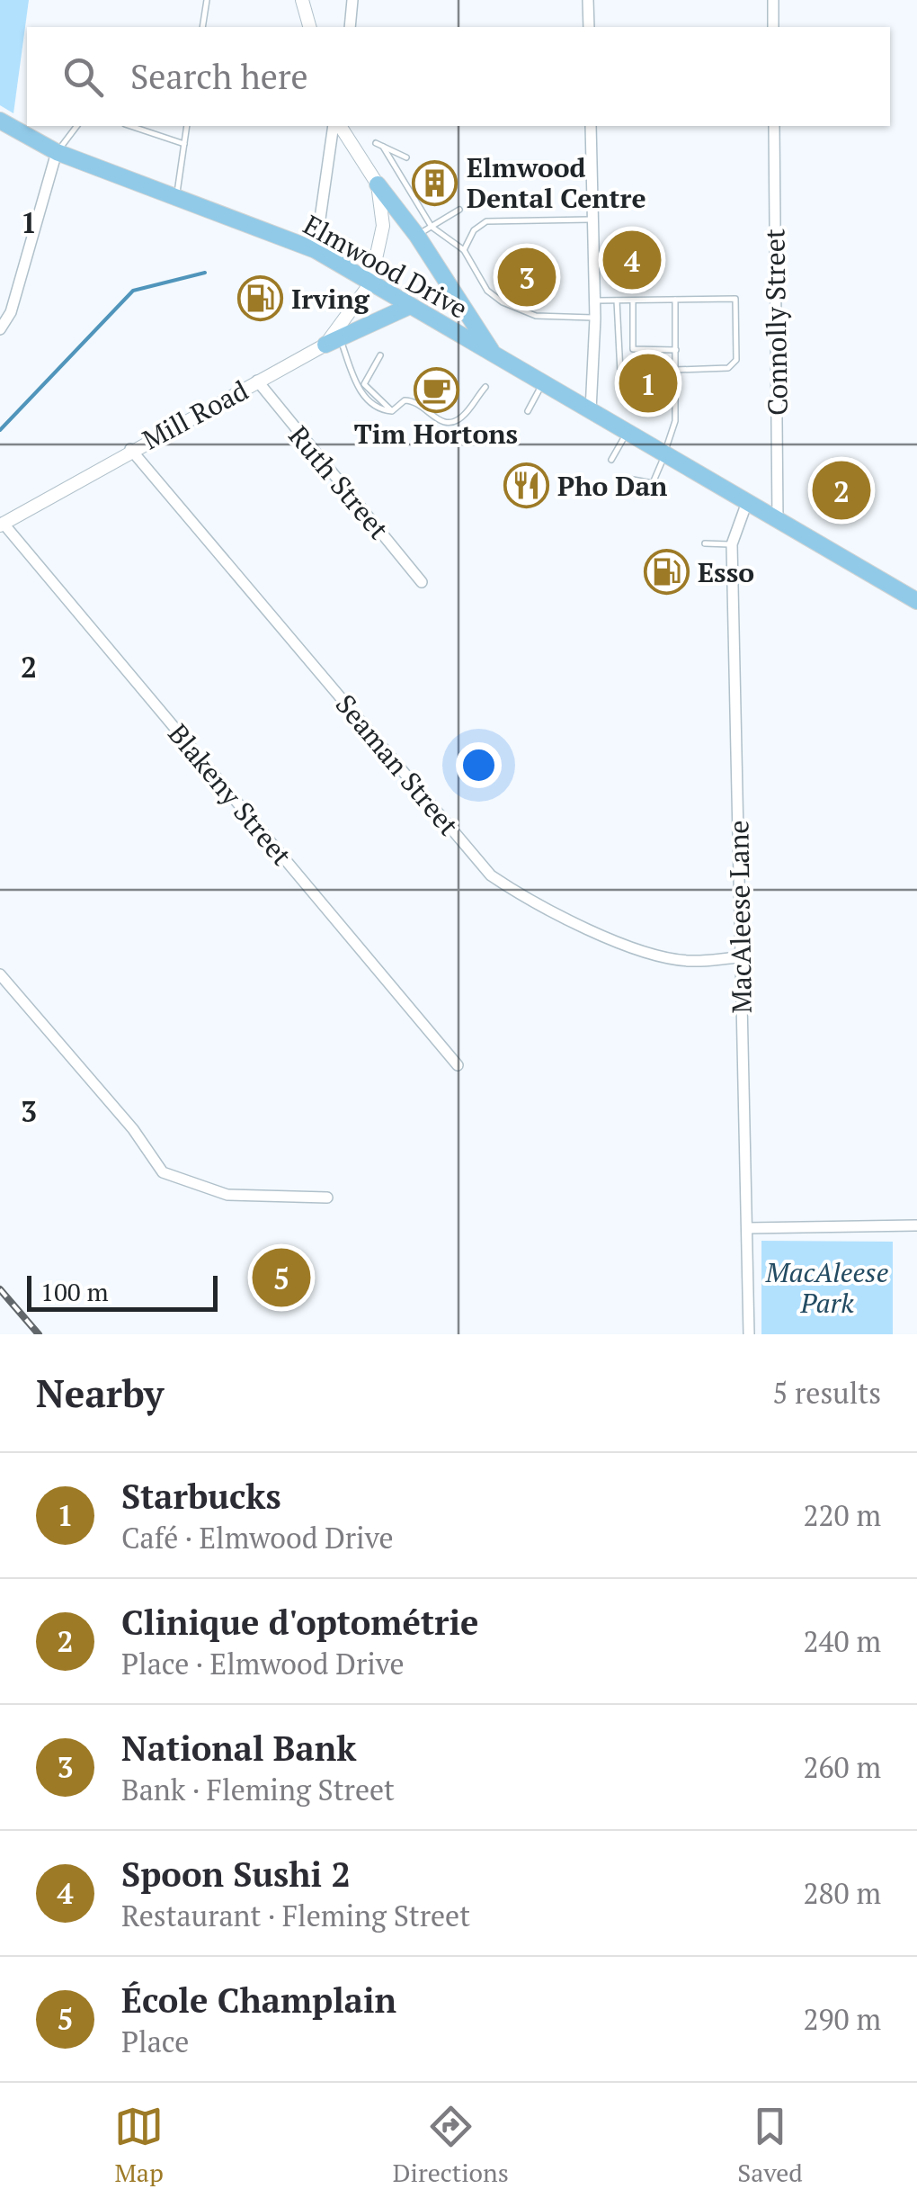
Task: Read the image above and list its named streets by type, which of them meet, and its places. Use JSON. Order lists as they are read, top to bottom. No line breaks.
{"streets":{"main road":["Elmwood Drive"],"street":["Connolly Street","Mill Road","Ruth Street","Seaman Street","Blakeny Street","MacAleese Lane"]},"crossings":[["Elmwood Drive","Connolly Street"],["Elmwood Drive","Mill Road"],["Elmwood Drive","MacAleese Lane"],["Mill Road","Ruth Street"],["Mill Road","Seaman Street"],["Mill Road","Blakeny Street"],["Seaman Street","MacAleese Lane"]],"parks":["MacAleese Park"],"places":{"building":["Elmwood Dental Centre"],"fuel station":["Irving","Esso"],"cafe":["Tim Hortons"],"restaurant":["Pho Dan"]},"scale_bar":"100 m","page":{"search":"Search here","pins":["4","3","1","2","5"],"scale":"100 m","heading":["Nearby","5 results"],"list":[{"mark":"1","name":"Starbucks","note":"Café · Elmwood Drive","value":"220 m"},{"mark":"2","name":"Clinique d'optométrie","note":"Place · Elmwood Drive","value":"240 m"},{"mark":"3","name":"National Bank","note":"Bank · Fleming Street","value":"260 m"},{"mark":"4","name":"Spoon Sushi 2","note":"Restaurant · Fleming Street","value":"280 m"},{"mark":"5","name":"École Champlain","note":"Place","value":"290 m"}],"nav":["Map","Directions","Saved"]},"grid":{"rows":["1","2","3"]}}
